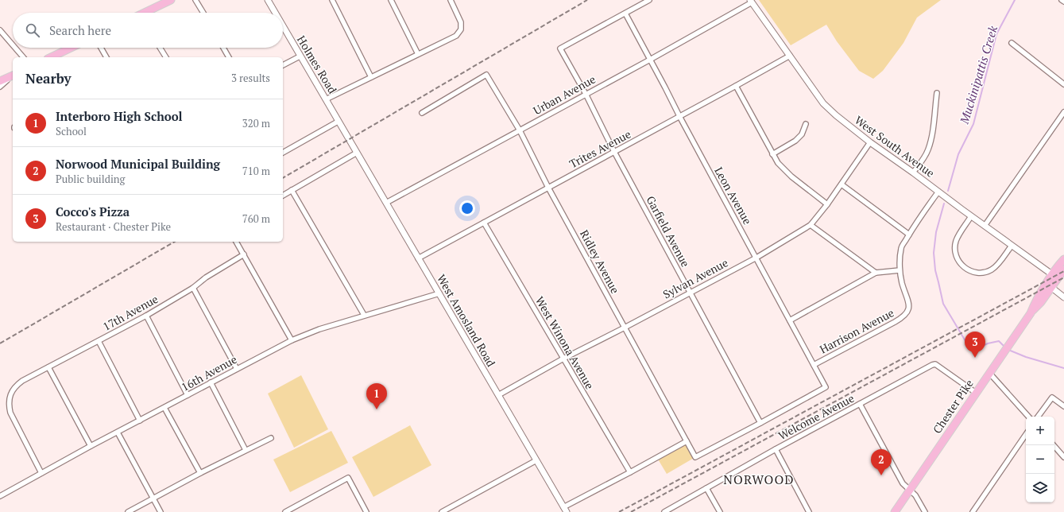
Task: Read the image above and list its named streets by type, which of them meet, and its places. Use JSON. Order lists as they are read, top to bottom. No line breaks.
{"streets":{"main road":["Chester Pike"],"street":["Holmes Road","Urban Avenue","West South Avenue","Trites Avenue","Leon Avenue","Garfield Avenue","Ridley Avenue","Sylvan Avenue","17th Avenue","West Amosland Road","Harrison Avenue","West Winona Avenue","16th Avenue","Welcome Avenue"]},"crossings":[["Holmes Road","West Amosland Road"],["Urban Avenue","West South Avenue"],["Urban Avenue","Leon Avenue"],["Urban Avenue","Garfield Avenue"],["Urban Avenue","Ridley Avenue"],["Urban Avenue","West Amosland Road"],["West South Avenue","Trites Avenue"],["West South Avenue","Sylvan Avenue"],["West South Avenue","Harrison Avenue"],["West South Avenue","Chester Pike"],["Trites Avenue","Leon Avenue"],["Trites Avenue","Garfield Avenue"],["Trites Avenue","Ridley Avenue"],["Trites Avenue","West Amosland Road"],["Trites Avenue","West Winona Avenue"],["Leon Avenue","Garfield Avenue"],["Leon Avenue","Ridley Avenue"],["Leon Avenue","Sylvan Avenue"],["Leon Avenue","Harrison Avenue"],["Garfield Avenue","Ridley Avenue"],["Garfield Avenue","Sylvan Avenue"],["Ridley Avenue","Sylvan Avenue"],["Sylvan Avenue","West Amosland Road"],["Sylvan Avenue","West Winona Avenue"],["17th Avenue","16th Avenue"],["West Amosland Road","16th Avenue"],["Chester Pike","Welcome Avenue"]],"districts":["NORWOOD"],"water":["Muckinipattis Creek"],"page":{"search":"Search here","heading":["Nearby","3 results"],"list":[{"mark":"1","name":"Interboro High School","note":"School","value":"320 m"},{"mark":"2","name":"Norwood Municipal Building","note":"Public building","value":"710 m"},{"mark":"3","name":"Cocco's Pizza","note":"Restaurant · Chester Pike","value":"760 m"}],"pins":["3","1","2"],"map_buttons":["+","−"]}}
